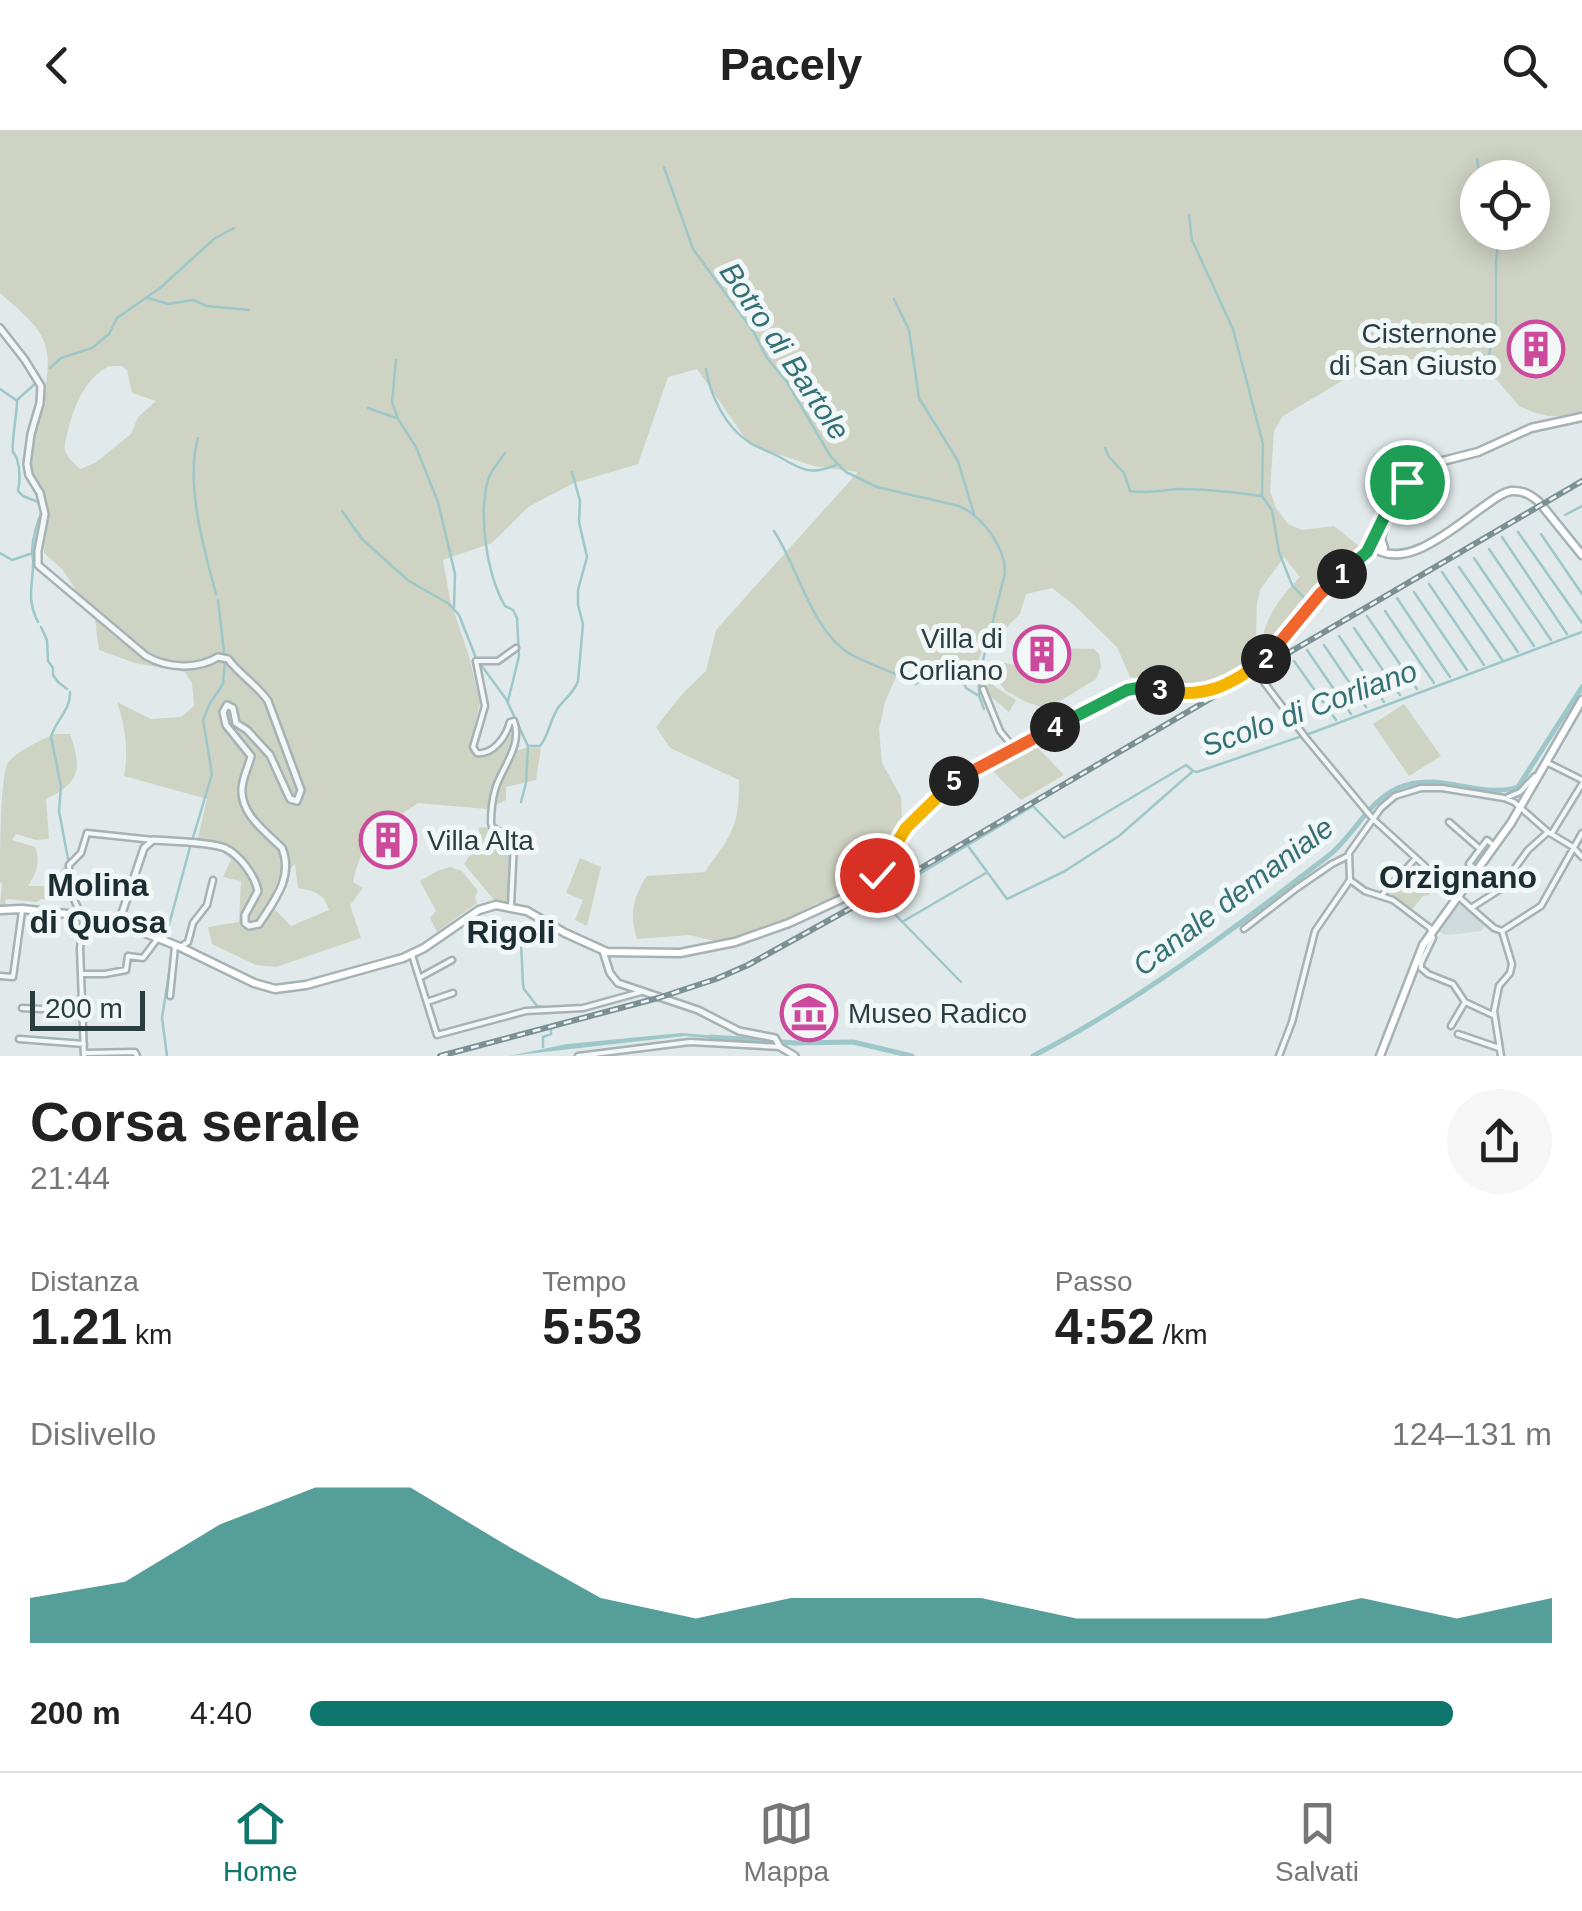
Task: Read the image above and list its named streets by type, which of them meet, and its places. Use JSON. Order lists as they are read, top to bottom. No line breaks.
{"districts":["Orzignano","Molina di Quosa","Rigoli"],"water":["Botro di Bartole","Scolo di Corliano","Canale demaniale"],"places":{"building":["Cisternone di San Giusto","Villa di Corliano","Villa Alta"],"museum":["Museo Radico"]},"scale_bar":"200 m","page":{"header":"Pacely","pins":["1","2","3","4","5"],"scale":"200 m","heading":["Corsa serale","21:44"],"stats":[["Distanza","1.21 km"],["Tempo","5:53"],["Passo","4:52 /km"]],"chart":["Dislivello","124–131 m"],"list":[{"name":"200 m","note":"4:40"}],"tabs":["Home","Mappa","Salvati"]}}
